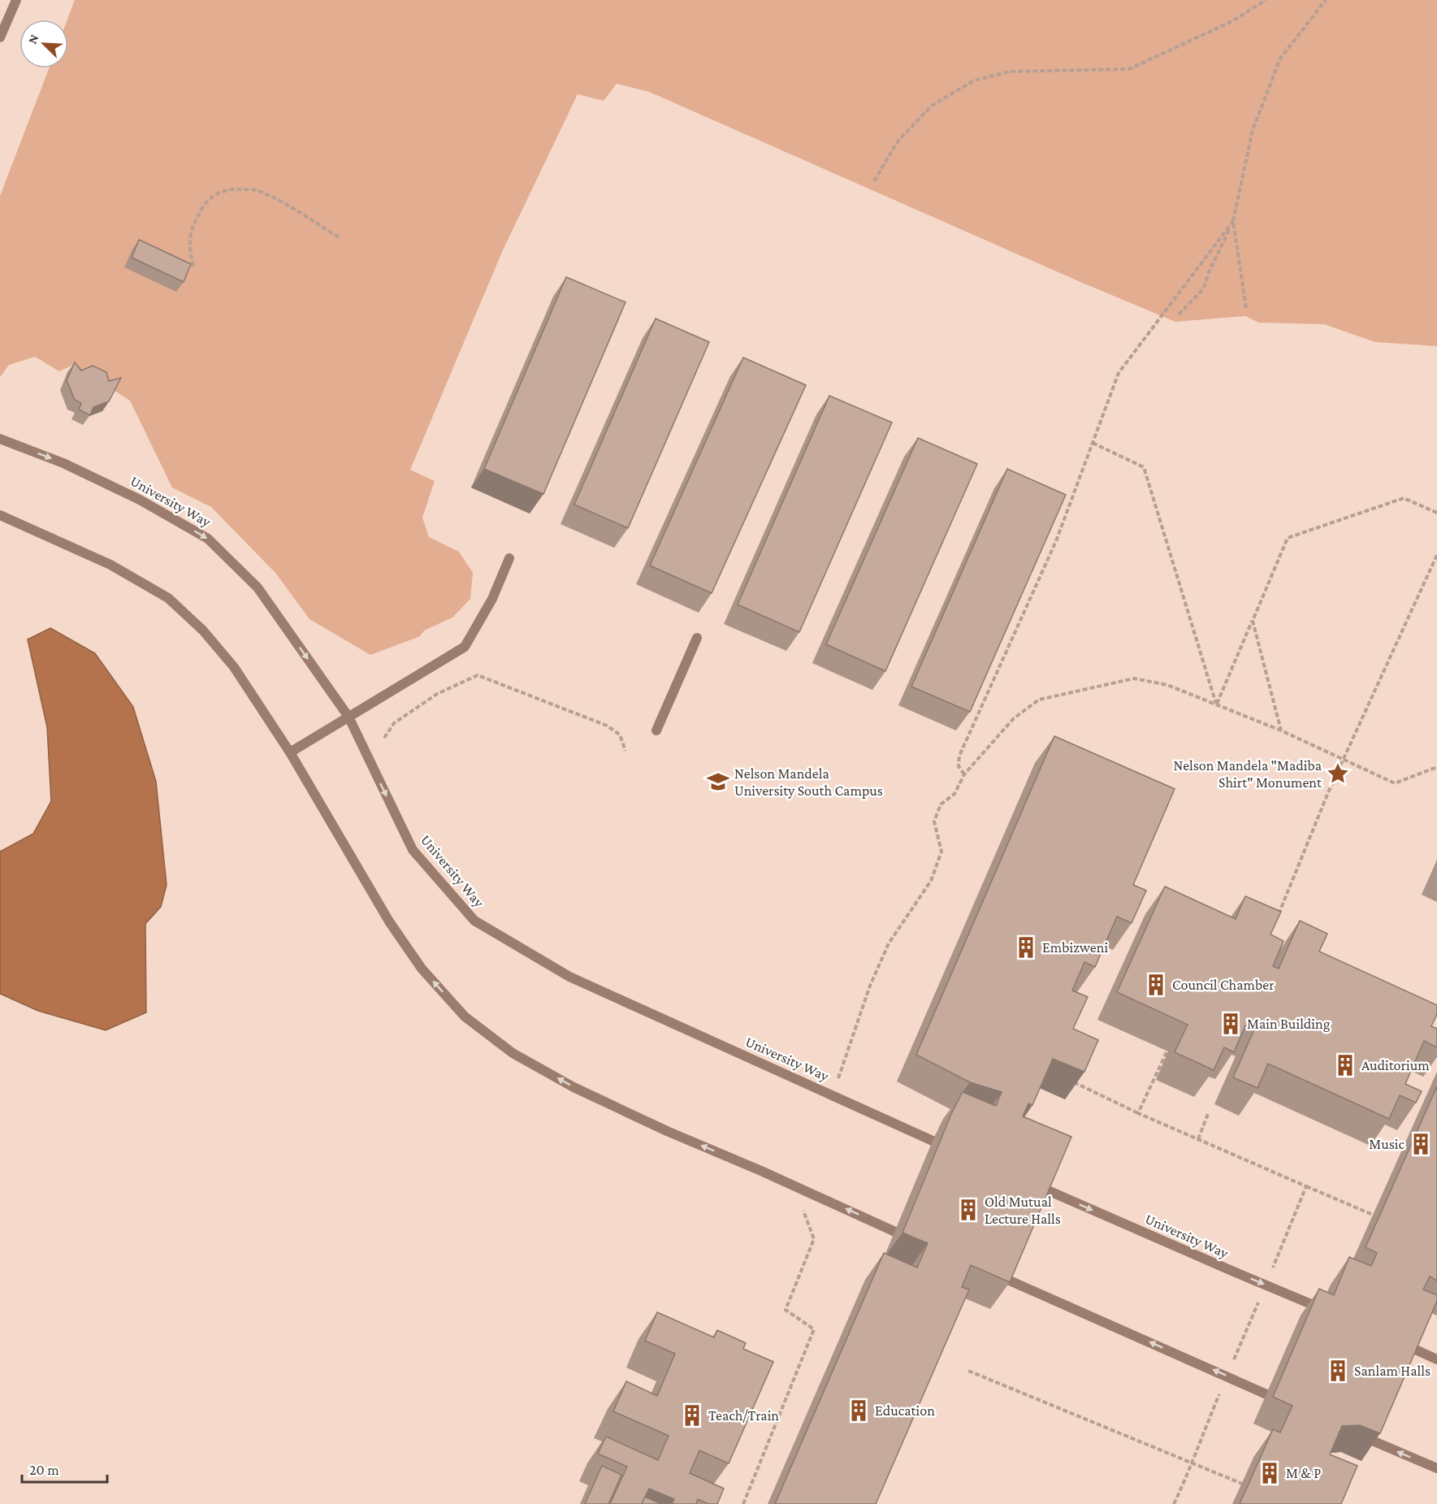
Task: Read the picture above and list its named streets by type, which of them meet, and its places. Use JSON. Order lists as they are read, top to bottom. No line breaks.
{"streets":{"lane":["University Way"]},"places":{"place":["Nelson Mandela \"Madiba Shirt\" Monument"],"school or university":["Nelson Mandela University South Campus"],"building":["Embizweni","Council Chamber","Main Building","Auditorium","Music","Old Mutual Lecture Halls","Sanlam Halls","Education","Teach/Train","M & P"]},"scale_bar":"20 m","north":"top left"}
